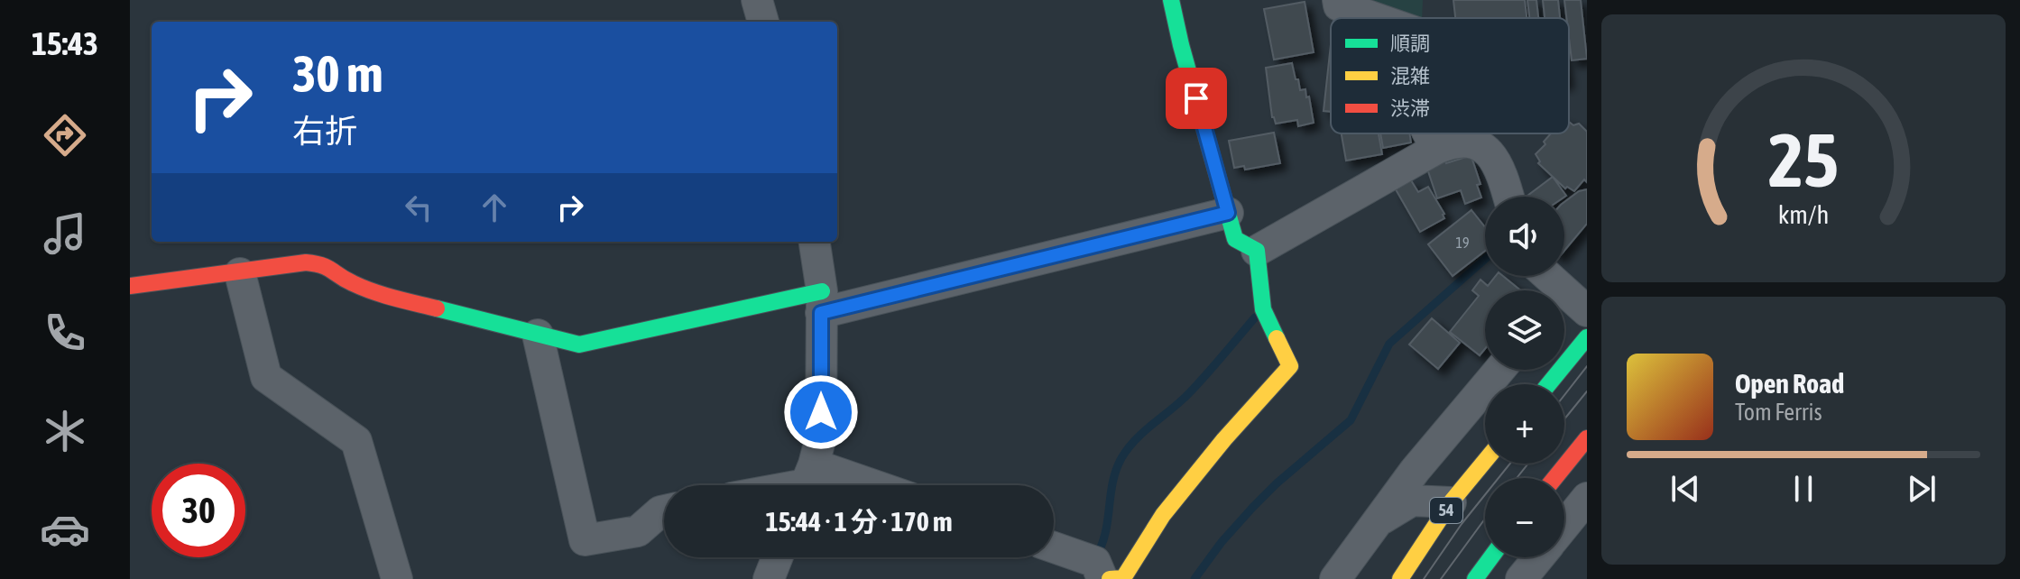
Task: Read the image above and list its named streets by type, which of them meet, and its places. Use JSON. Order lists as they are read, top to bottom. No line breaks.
{"streets":{"main road":["54"]},"house_numbers":["19"],"legend":["順調","混雑","渋滞"],"page":{"tabs":"15:43","turn":["30 m","右折"],"map_buttons":["+","−"],"song":["Open Road","Tom Ferris"],"limit":"30","trip":"15:44 · 1 分 · 170 m","gauge":["25","km/h"]}}
